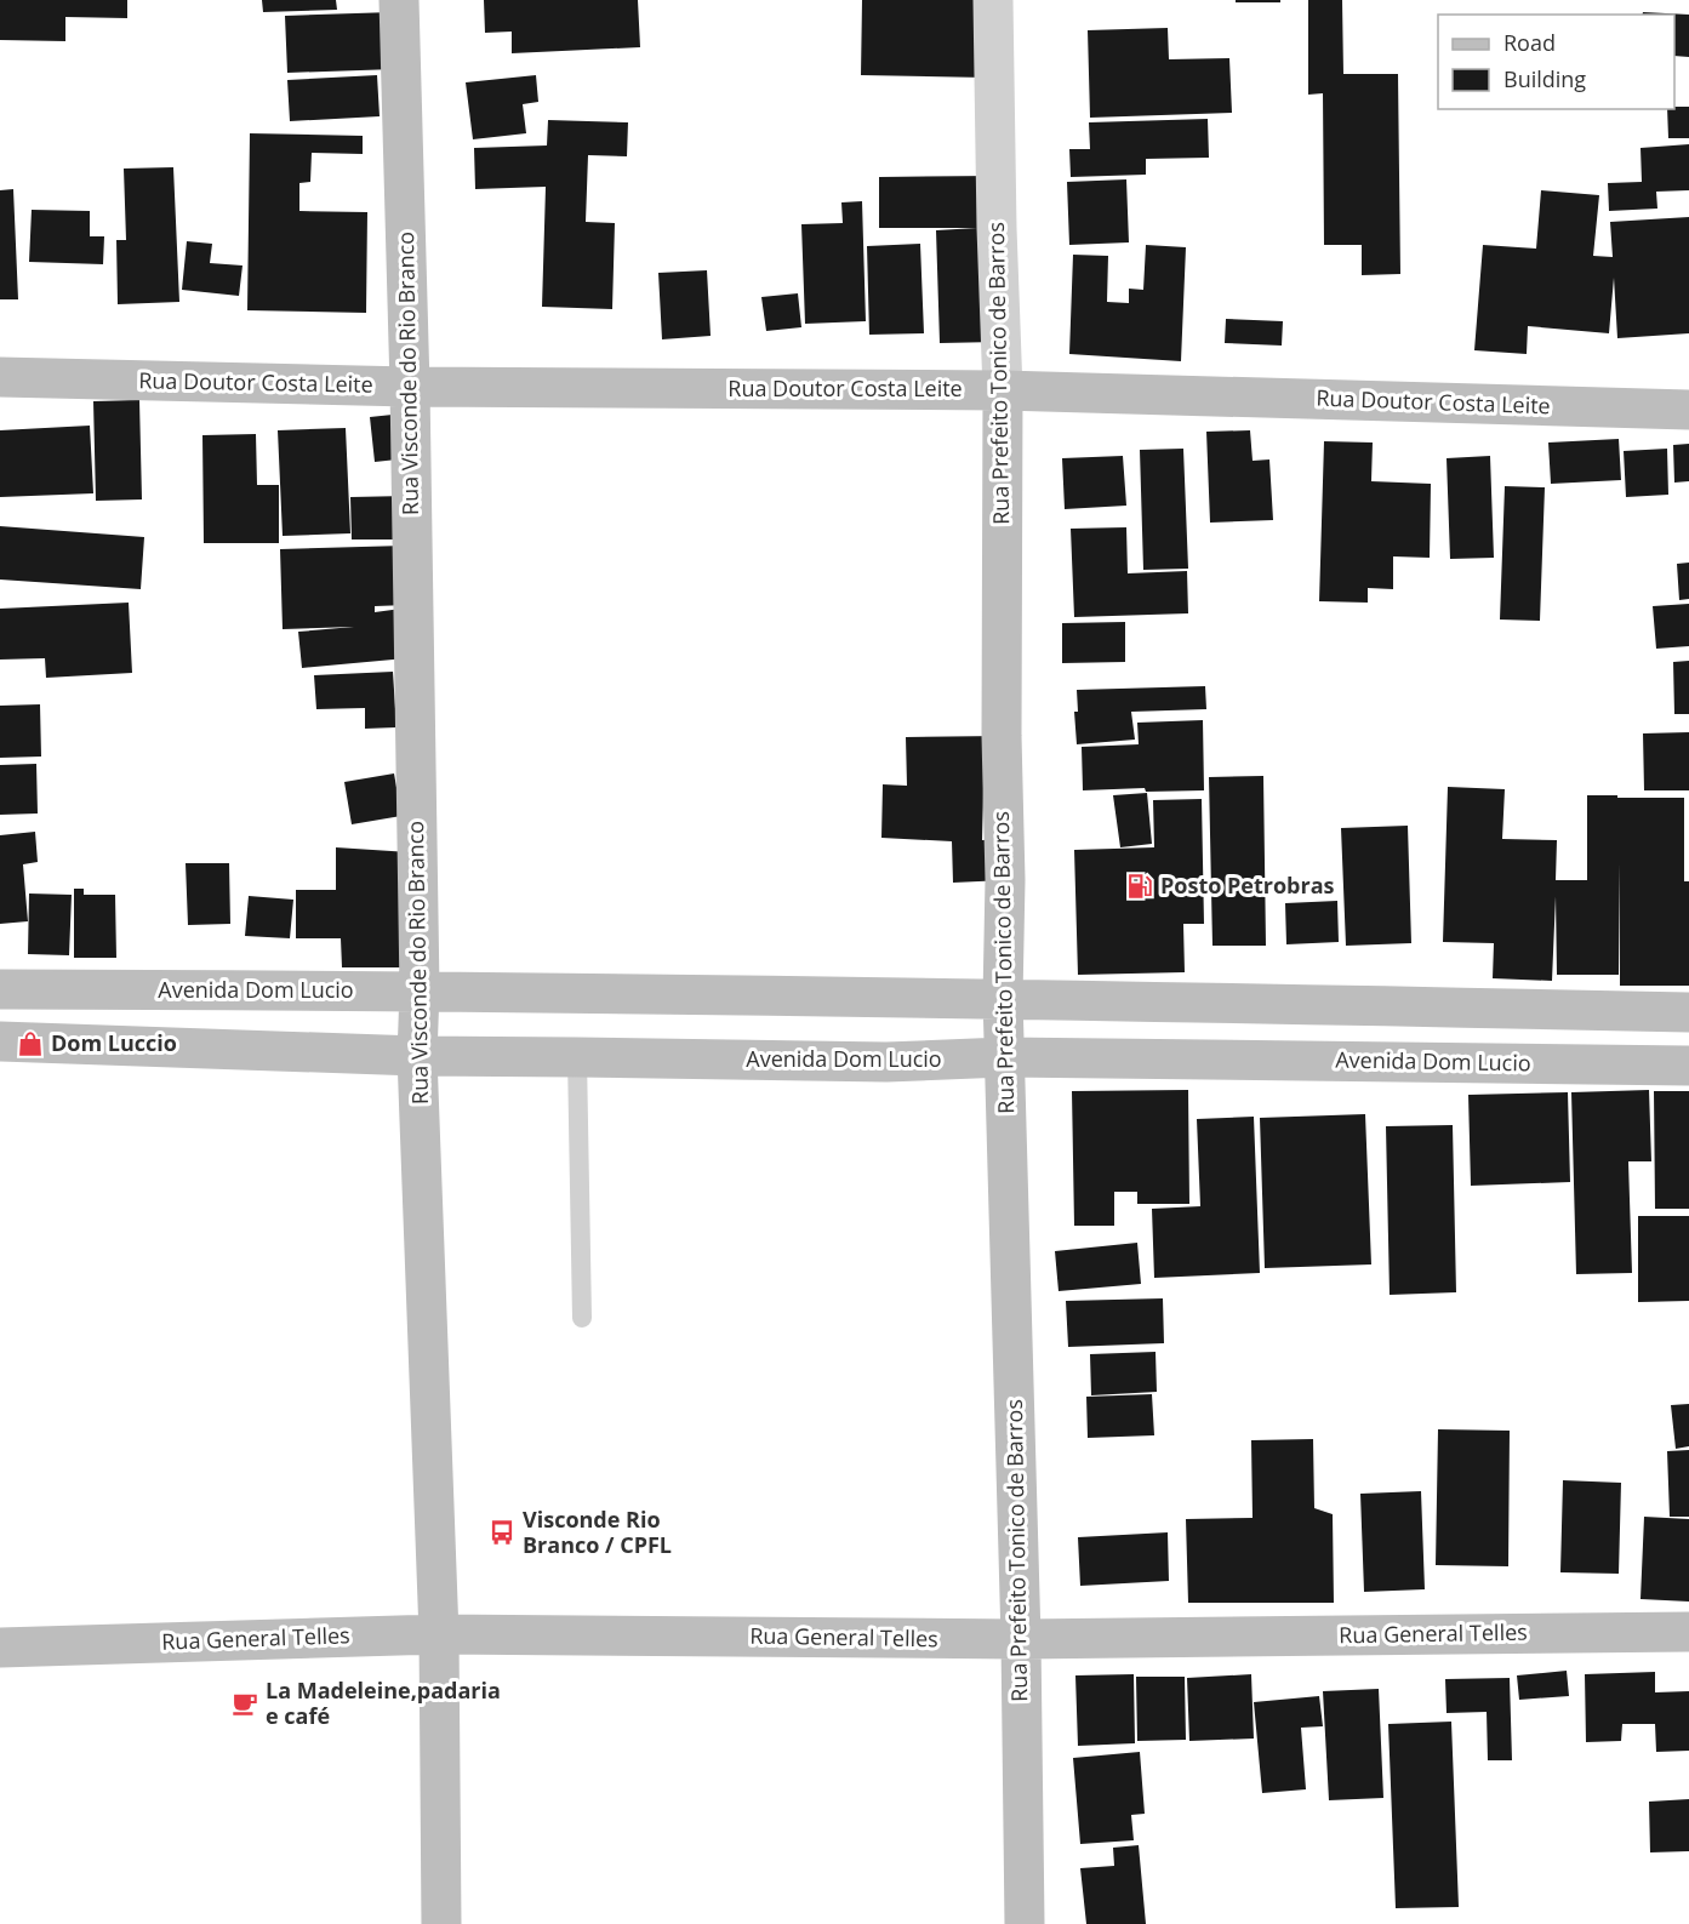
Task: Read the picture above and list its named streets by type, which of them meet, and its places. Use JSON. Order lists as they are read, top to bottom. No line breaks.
{"streets":{"street":["Rua Visconde do Rio Branco","Rua Prefeito Tonico de Barros","Rua Doutor Costa Leite","Avenida Dom Lucio","Rua General Telles"]},"crossings":[["Rua Visconde do Rio Branco","Rua Doutor Costa Leite"],["Rua Visconde do Rio Branco","Avenida Dom Lucio"],["Rua Visconde do Rio Branco","Rua General Telles"],["Rua Prefeito Tonico de Barros","Rua Doutor Costa Leite"],["Rua Prefeito Tonico de Barros","Avenida Dom Lucio"],["Rua Prefeito Tonico de Barros","Rua General Telles"]],"places":{"fuel station":["Posto Petrobras"],"shop":["Dom Luccio"],"bus stop":["Visconde Rio Branco / CPFL"],"cafe":["La Madeleine,padaria e café"]},"legend":["Road","Building"]}
